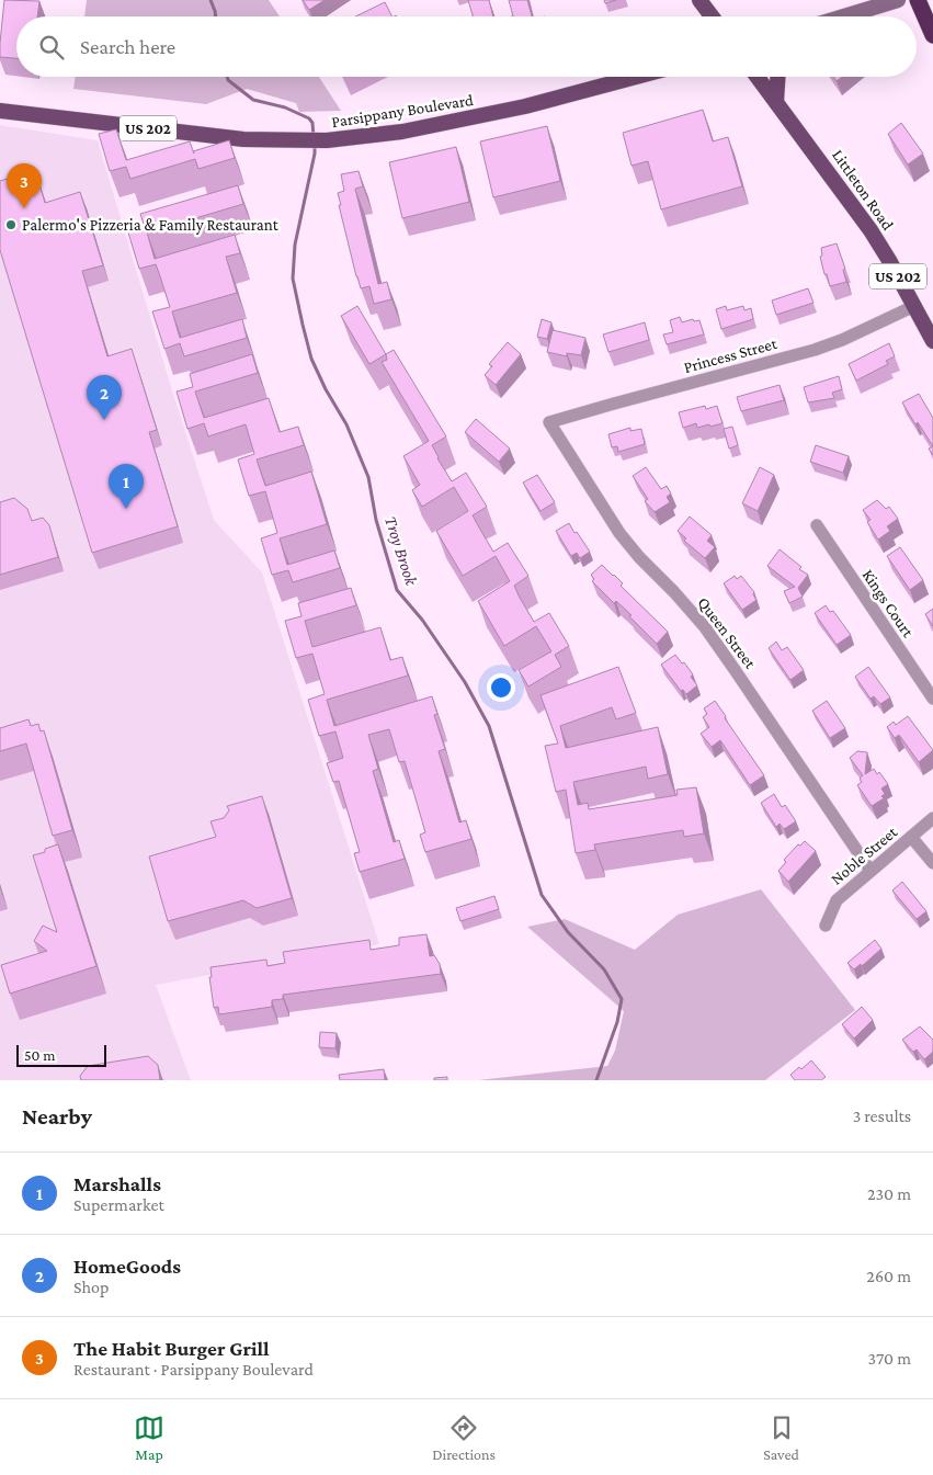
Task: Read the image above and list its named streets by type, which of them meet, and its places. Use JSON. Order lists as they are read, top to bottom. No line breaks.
{"streets":{"main road":["Parsippany Boulevard","US 202","Littleton Road"],"street":["Princess Street","Kings Court","Queen Street","Noble Street"]},"crossings":[["Littleton Road","Princess Street"],["Princess Street","Queen Street"],["Queen Street","Noble Street"]],"water":["Troy Brook"],"places":["Palermo's Pizzeria & Family Restaurant"],"scale_bar":"50 m","page":{"search":"Search here","pins":["3","2","1"],"scale":"50 m","heading":["Nearby","3 results"],"list":[{"mark":"1","name":"Marshalls","note":"Supermarket","value":"230 m"},{"mark":"2","name":"HomeGoods","note":"Shop","value":"260 m"},{"mark":"3","name":"The Habit Burger Grill","note":"Restaurant · Parsippany Boulevard","value":"370 m"}],"nav":["Map","Directions","Saved"]}}
